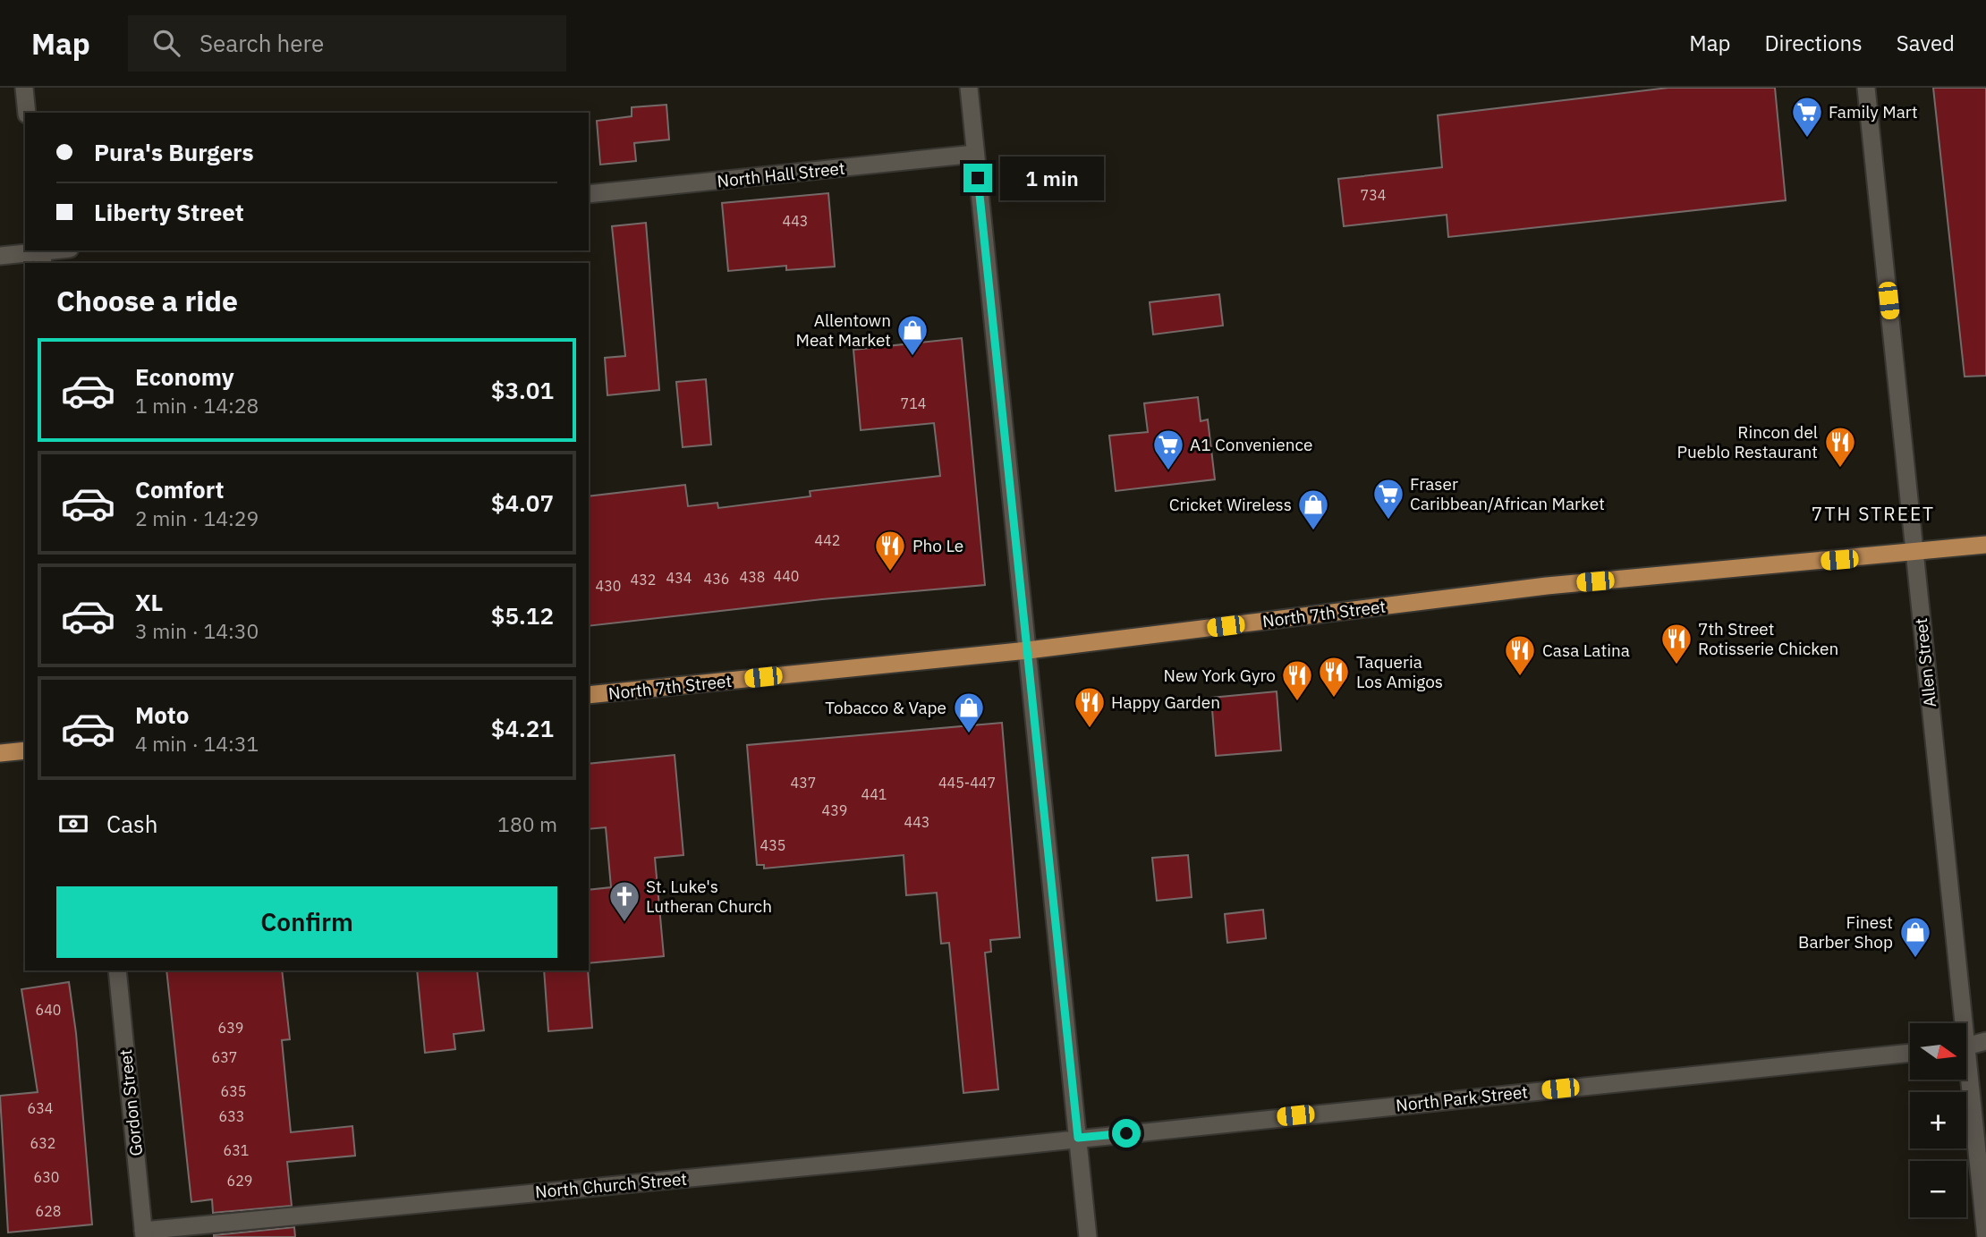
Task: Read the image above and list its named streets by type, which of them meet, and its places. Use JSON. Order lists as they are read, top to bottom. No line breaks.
{"streets":{"main road":["North 7th Street"],"street":["North Hall Street","Allen Street","North Park Street","Gordon Street","North Church Street"]},"crossings":[["North 7th Street","Allen Street"],["North Park Street","North Church Street"],["Gordon Street","North Church Street"]],"districts":["7TH STREET"],"places":{"supermarket":["Family Mart","A1 Convenience","Fraser Caribbean/African Market"],"shop":["Allentown Meat Market","Cricket Wireless","Tobacco & Vape","Finest Barber Shop"],"restaurant":["Rincon del Pueblo Restaurant","Pho Le","7th Street Rotisserie Chicken","Casa Latina","Taqueria Los Amigos","New York Gyro","Happy Garden"],"church":["St. Luke's Lutheran Church"]},"house_numbers":["734","443","714","442","440","438","434","436","432","430","437","445-447","441","439","443","435","640","639","637","635","634","633","632","631","630","629","628"],"north":"right","page":{"header":"Map","search":"Search here","nav":["Map","Directions","Saved"],"banner":["Pura's Burgers","Liberty Street"],"bubble":"1 min","heading":"Choose a ride","list":[{"name":"Economy","note":"1 min · 14:28","value":"$3.01"},{"name":"Comfort","note":"2 min · 14:29","value":"$4.07"},{"name":"XL","note":"3 min · 14:30","value":"$5.12"},{"name":"Moto","note":"4 min · 14:31","value":"$4.21"}],"pay":["Cash","180 m"],"buttons":"Confirm","map_buttons":["+","−"]}}
